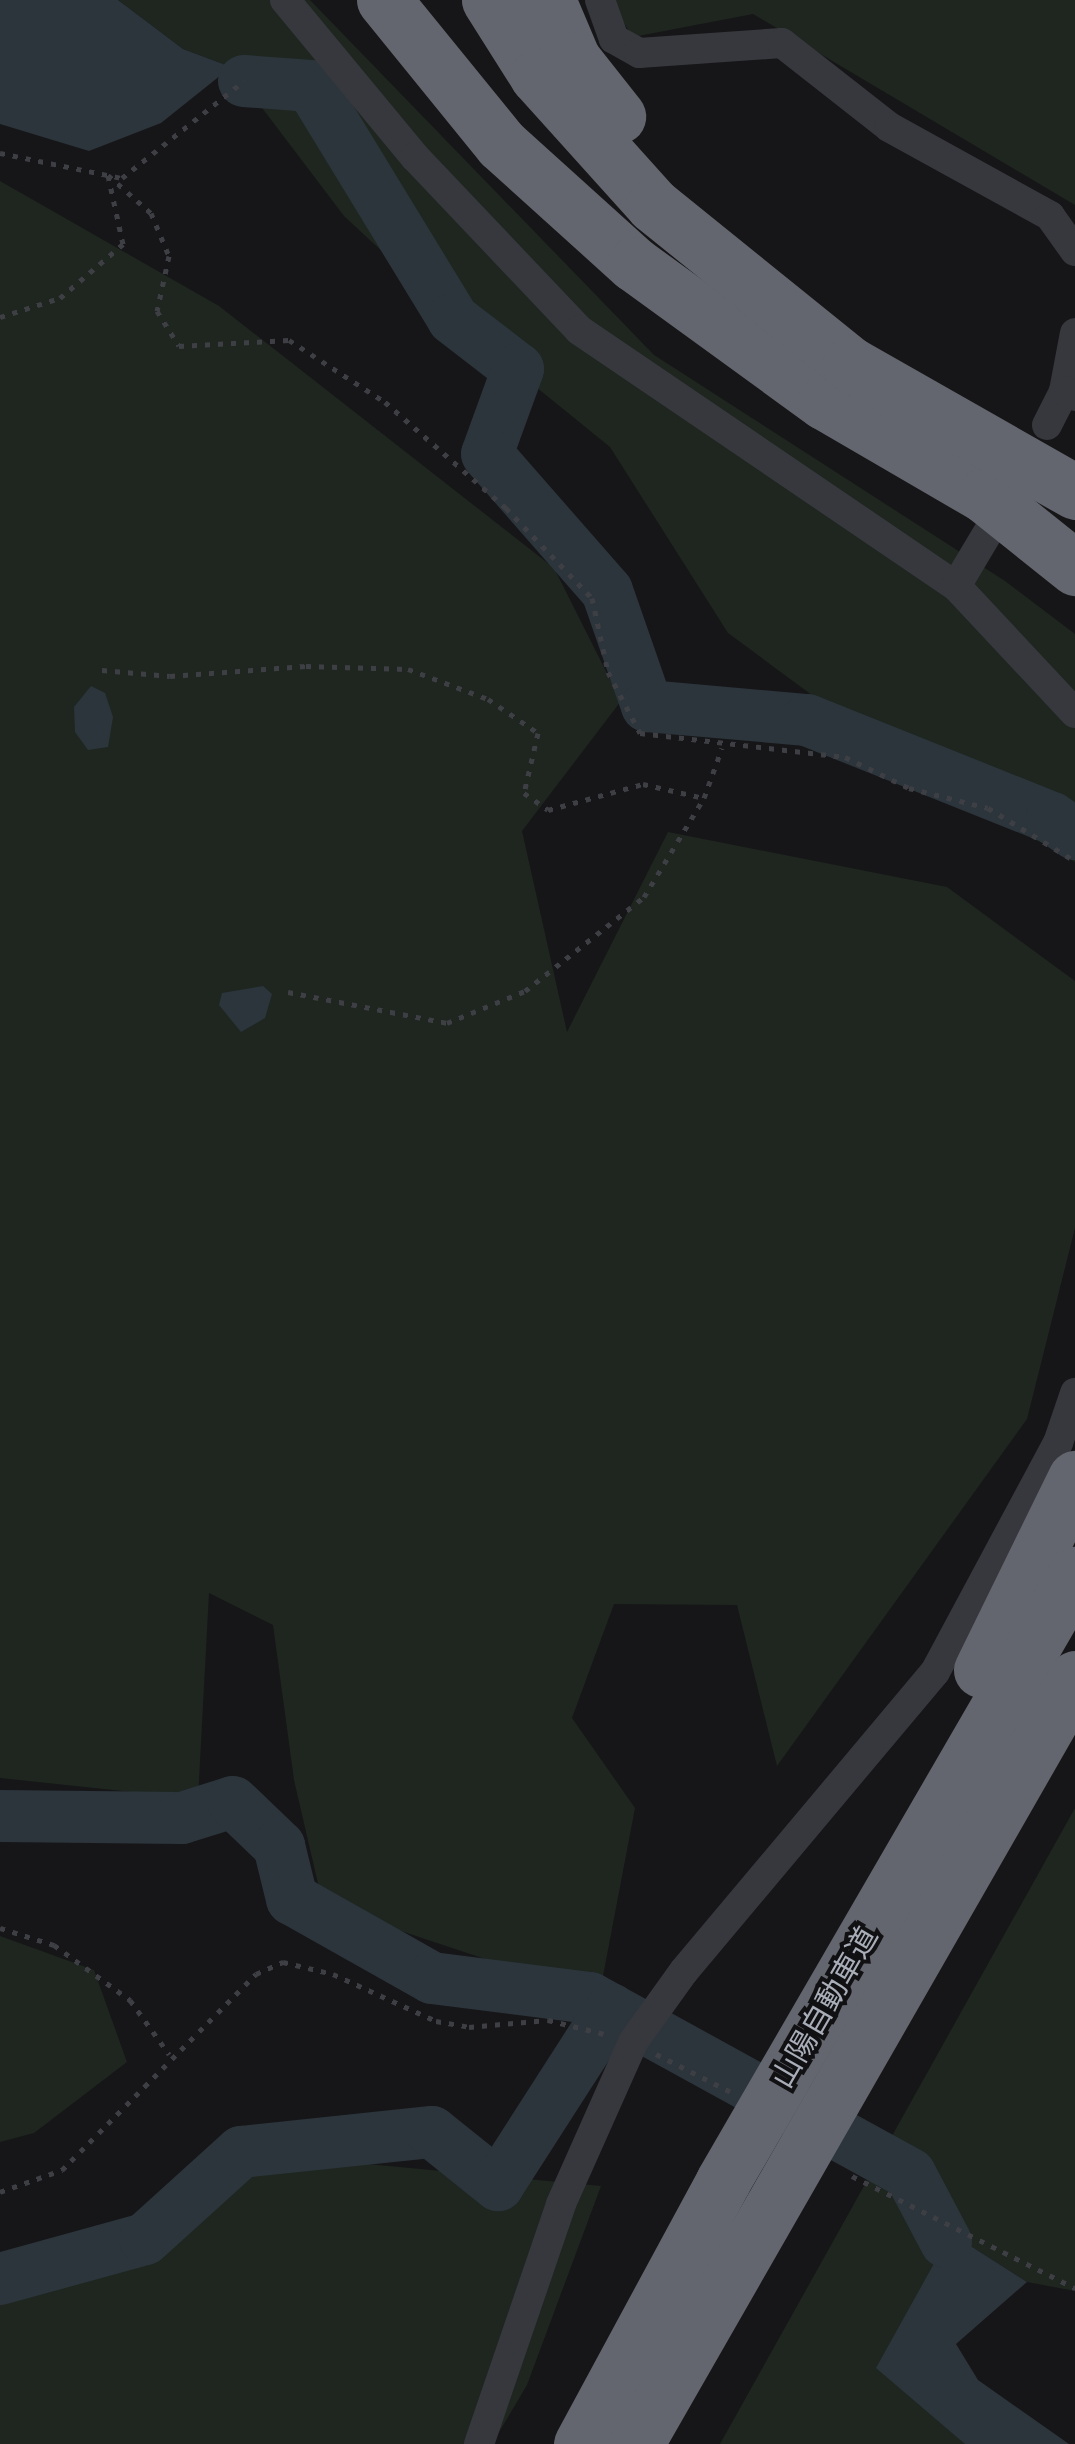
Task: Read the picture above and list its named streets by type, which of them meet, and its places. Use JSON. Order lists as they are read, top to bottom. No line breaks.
{"streets":{"highway":["山陽自動車道"]}}
